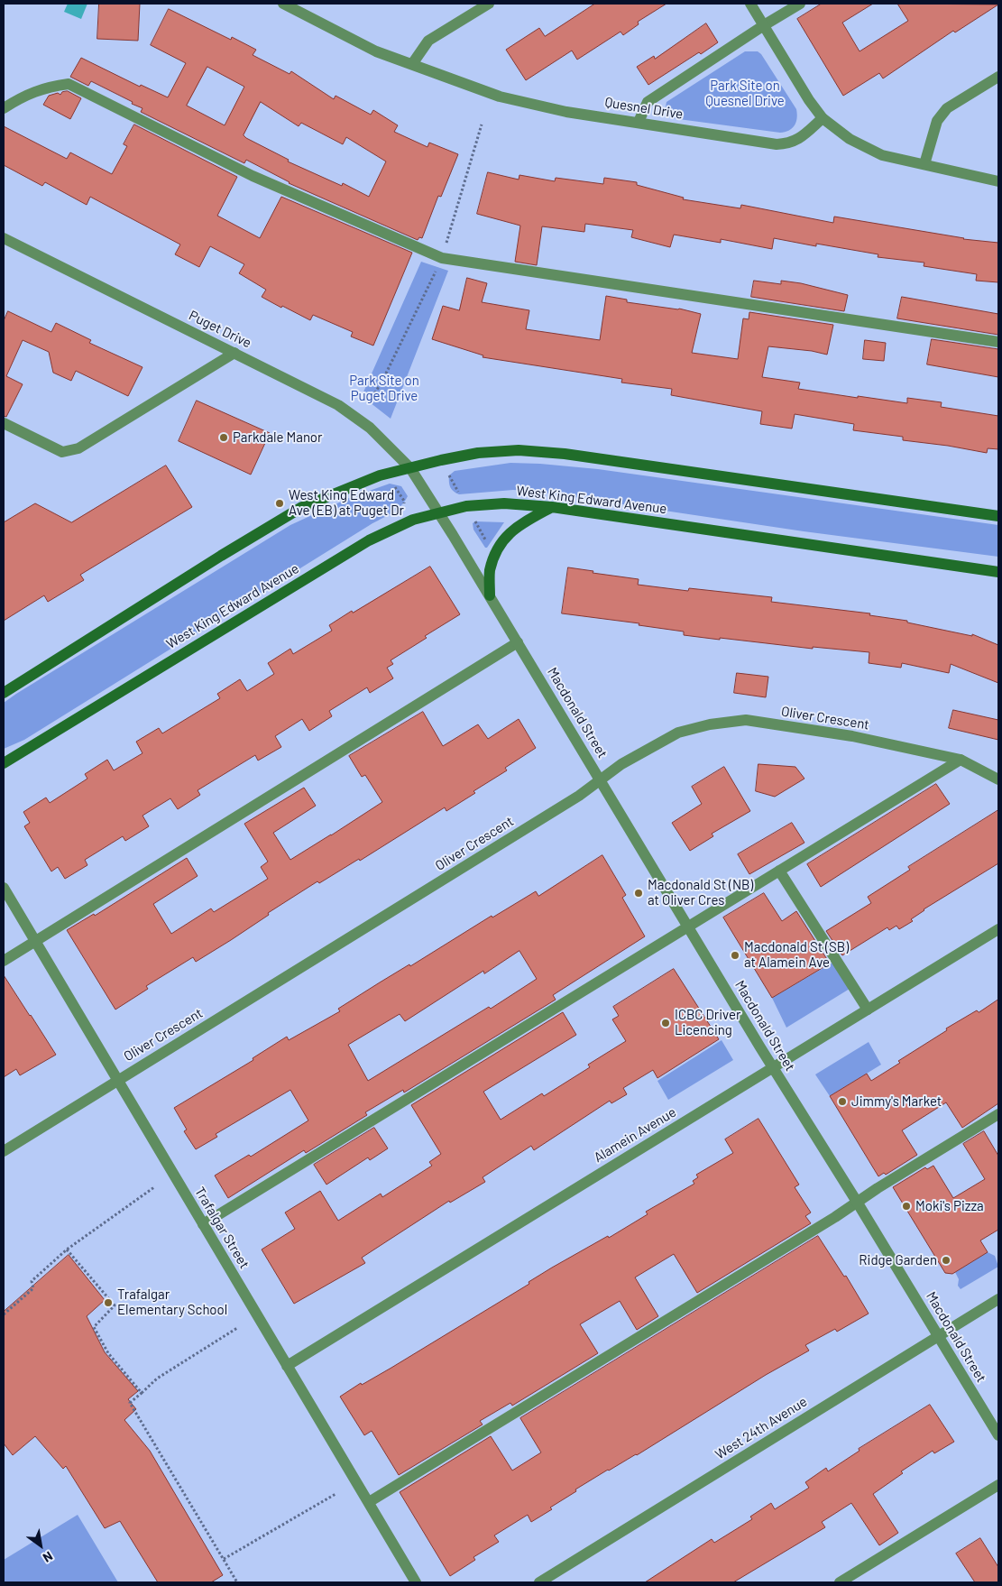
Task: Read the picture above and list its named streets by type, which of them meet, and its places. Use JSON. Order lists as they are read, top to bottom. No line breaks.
{"streets":{"main road":["West King Edward Avenue"],"street":["Quesnel Drive","Puget Drive","Macdonald Street","Oliver Crescent","Alamein Avenue","Trafalgar Street","West 24th Avenue"]},"crossings":[["Puget Drive","Macdonald Street"],["West King Edward Avenue","Macdonald Street"],["Macdonald Street","Oliver Crescent"],["Macdonald Street","Alamein Avenue"],["Macdonald Street","West 24th Avenue"],["Oliver Crescent","Trafalgar Street"],["Alamein Avenue","Trafalgar Street"]],"parks":["Park Site on Quesnel Drive","Park Site on Puget Drive"],"places":["Parkdale Manor","West King Edward Ave (EB) at Puget Dr","Macdonald St (NB) at Oliver Cres","Macdonald St (SB) at Alamein Ave","ICBC Driver Licencing","Jimmy's Market","Moki's Pizza","Ridge Garden","Trafalgar Elementary School"],"north":"bottom right"}
